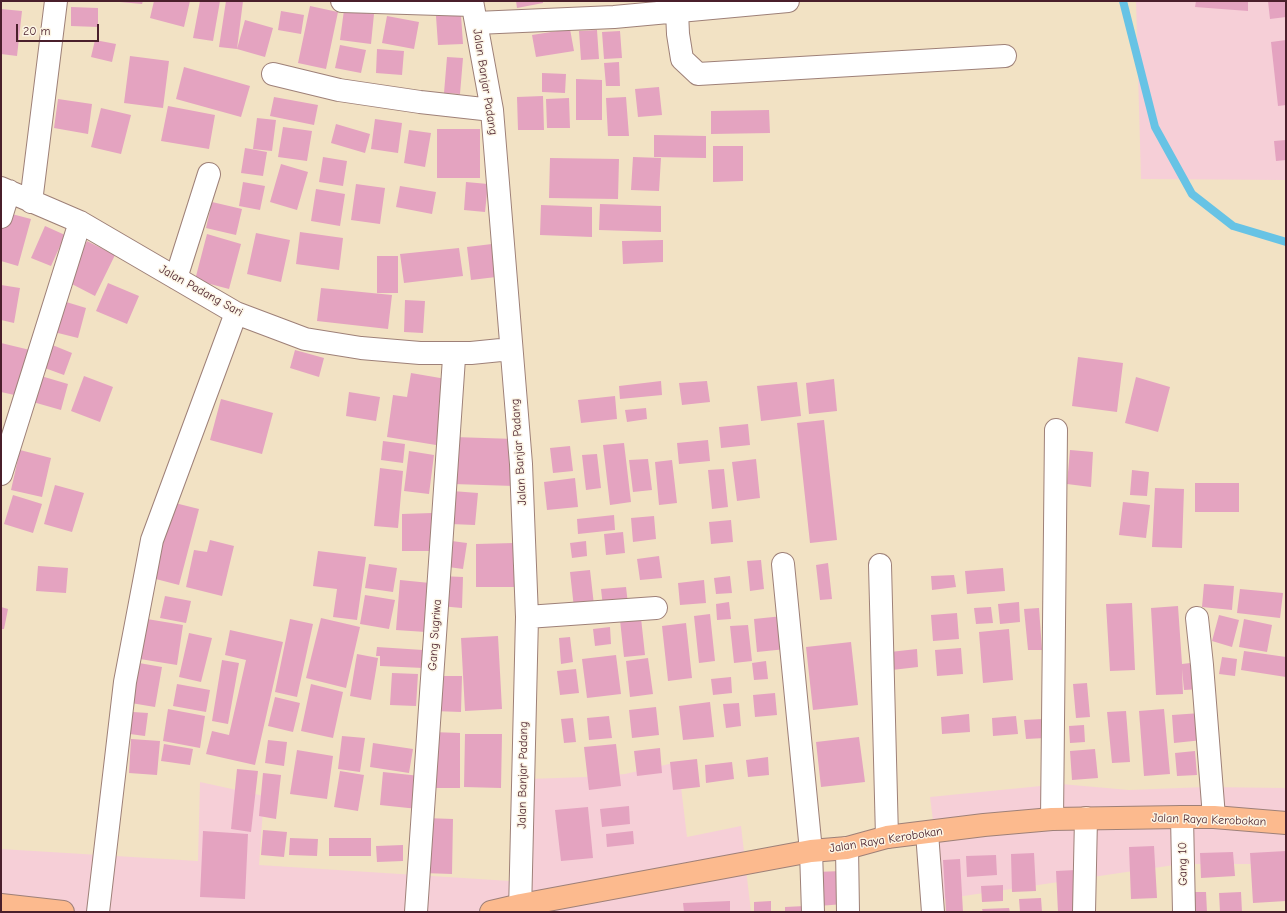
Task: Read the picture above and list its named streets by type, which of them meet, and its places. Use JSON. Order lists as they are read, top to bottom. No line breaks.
{"streets":{"main road":["Jalan Raya Kerobokan"],"street":["Jalan Banjar Padang","Jalan Padang Sari","Gang Sugriwa","Gang 10"]},"crossings":[["Jalan Banjar Padang","Jalan Padang Sari"],["Jalan Banjar Padang","Jalan Raya Kerobokan"],["Jalan Raya Kerobokan","Gang 10"]],"scale_bar":"20 m"}
